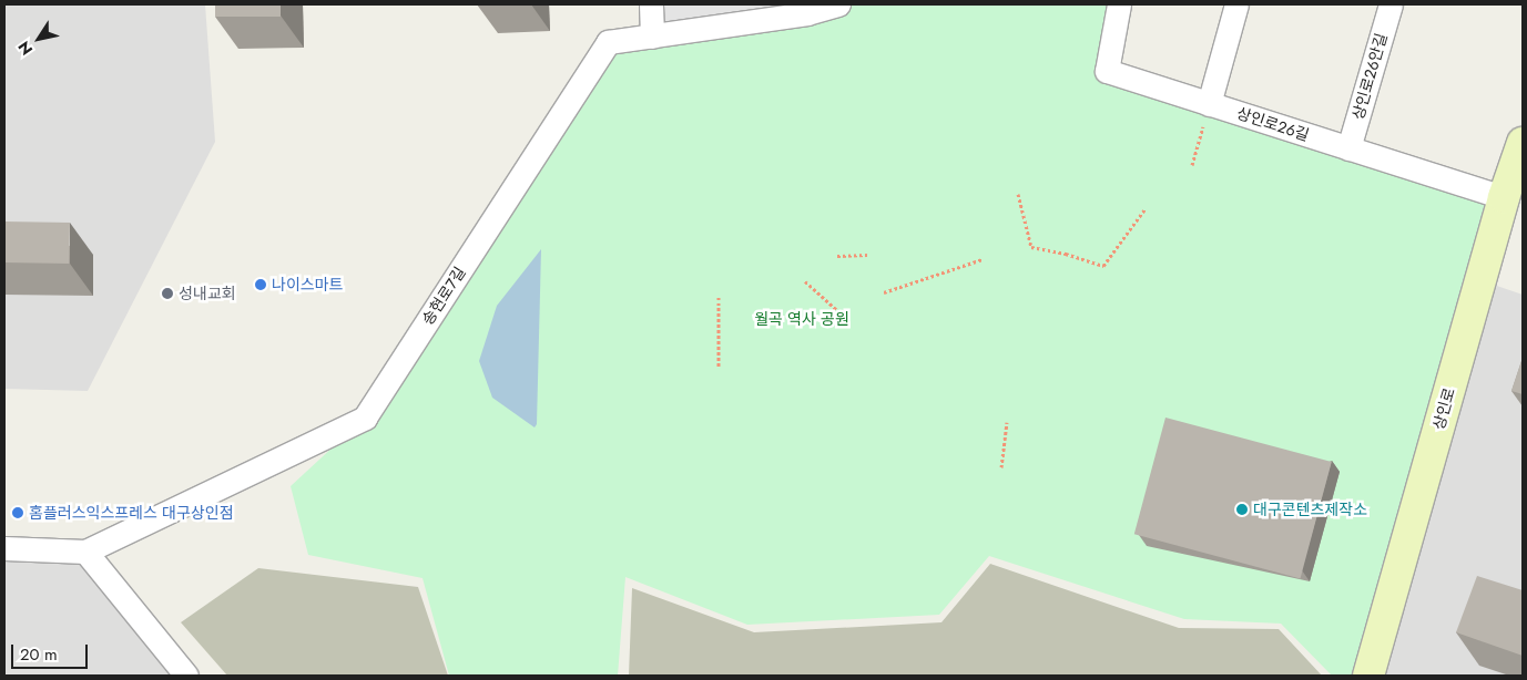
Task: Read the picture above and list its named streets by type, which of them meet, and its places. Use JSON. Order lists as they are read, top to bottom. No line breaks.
{"streets":{"main road":["상인로"],"street":["상인로26안길","상인로26길","송현로7길"]},"crossings":[["상인로26안길","상인로26길"],["상인로26길","상인로"]],"parks":["월곡 역사 공원"],"places":["나이스마트","성내교회","대구콘텐츠제작소","홈플러스익스프레스 대구상인점"],"scale_bar":"20 m","north":"bottom left"}
